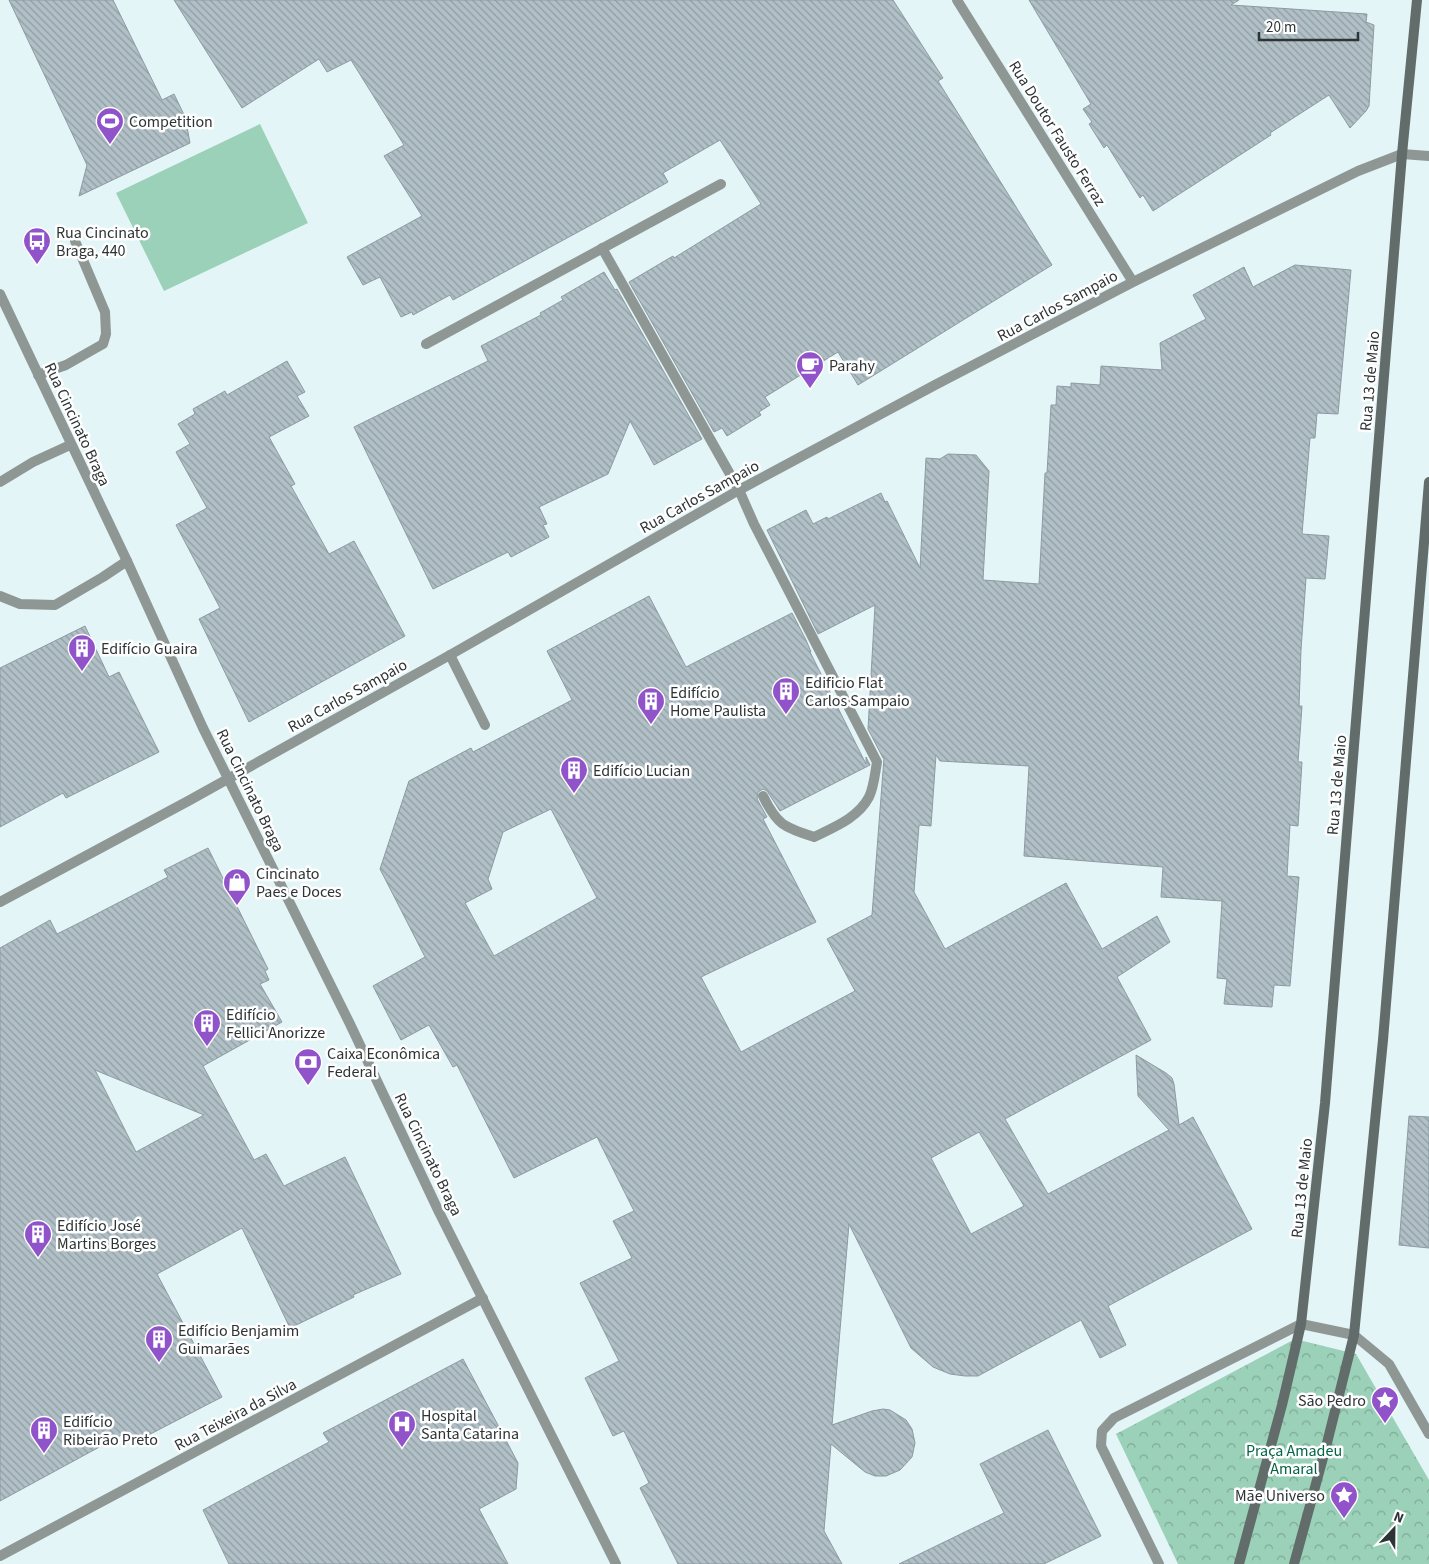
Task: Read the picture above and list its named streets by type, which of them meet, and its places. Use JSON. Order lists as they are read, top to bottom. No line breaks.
{"streets":{"main road":["Rua 13 de Maio"],"street":["Rua Doutor Fausto Ferraz","Rua Carlos Sampaio","Rua Cincinato Braga","Rua Teixeira da Silva"]},"crossings":[["Rua Doutor Fausto Ferraz","Rua Carlos Sampaio"],["Rua Carlos Sampaio","Rua 13 de Maio"],["Rua Carlos Sampaio","Rua Cincinato Braga"],["Rua Cincinato Braga","Rua Teixeira da Silva"]],"parks":["Praça Amadeu Amaral"],"places":{"sports":["Competition"],"bus stop":["Rua Cincinato Braga, 440"],"cafe":["Parahy"],"building":["Edifício Guaira","Edificio Flat Carlos Sampaio","Edifício Home Paulista","Edifício Lucian","Edifício Fellici Anorizze","Edifício José Martins Borges","Edifício Benjamim Guimarães","Edifício Ribeirão Preto"],"shop":["Cincinato Paes e Doces"],"bank":["Caixa Econômica Federal"],"place":["São Pedro","Mãe Universo"],"hospital":["Hospital Santa Catarina"]},"scale_bar":"20 m","north":"top"}
